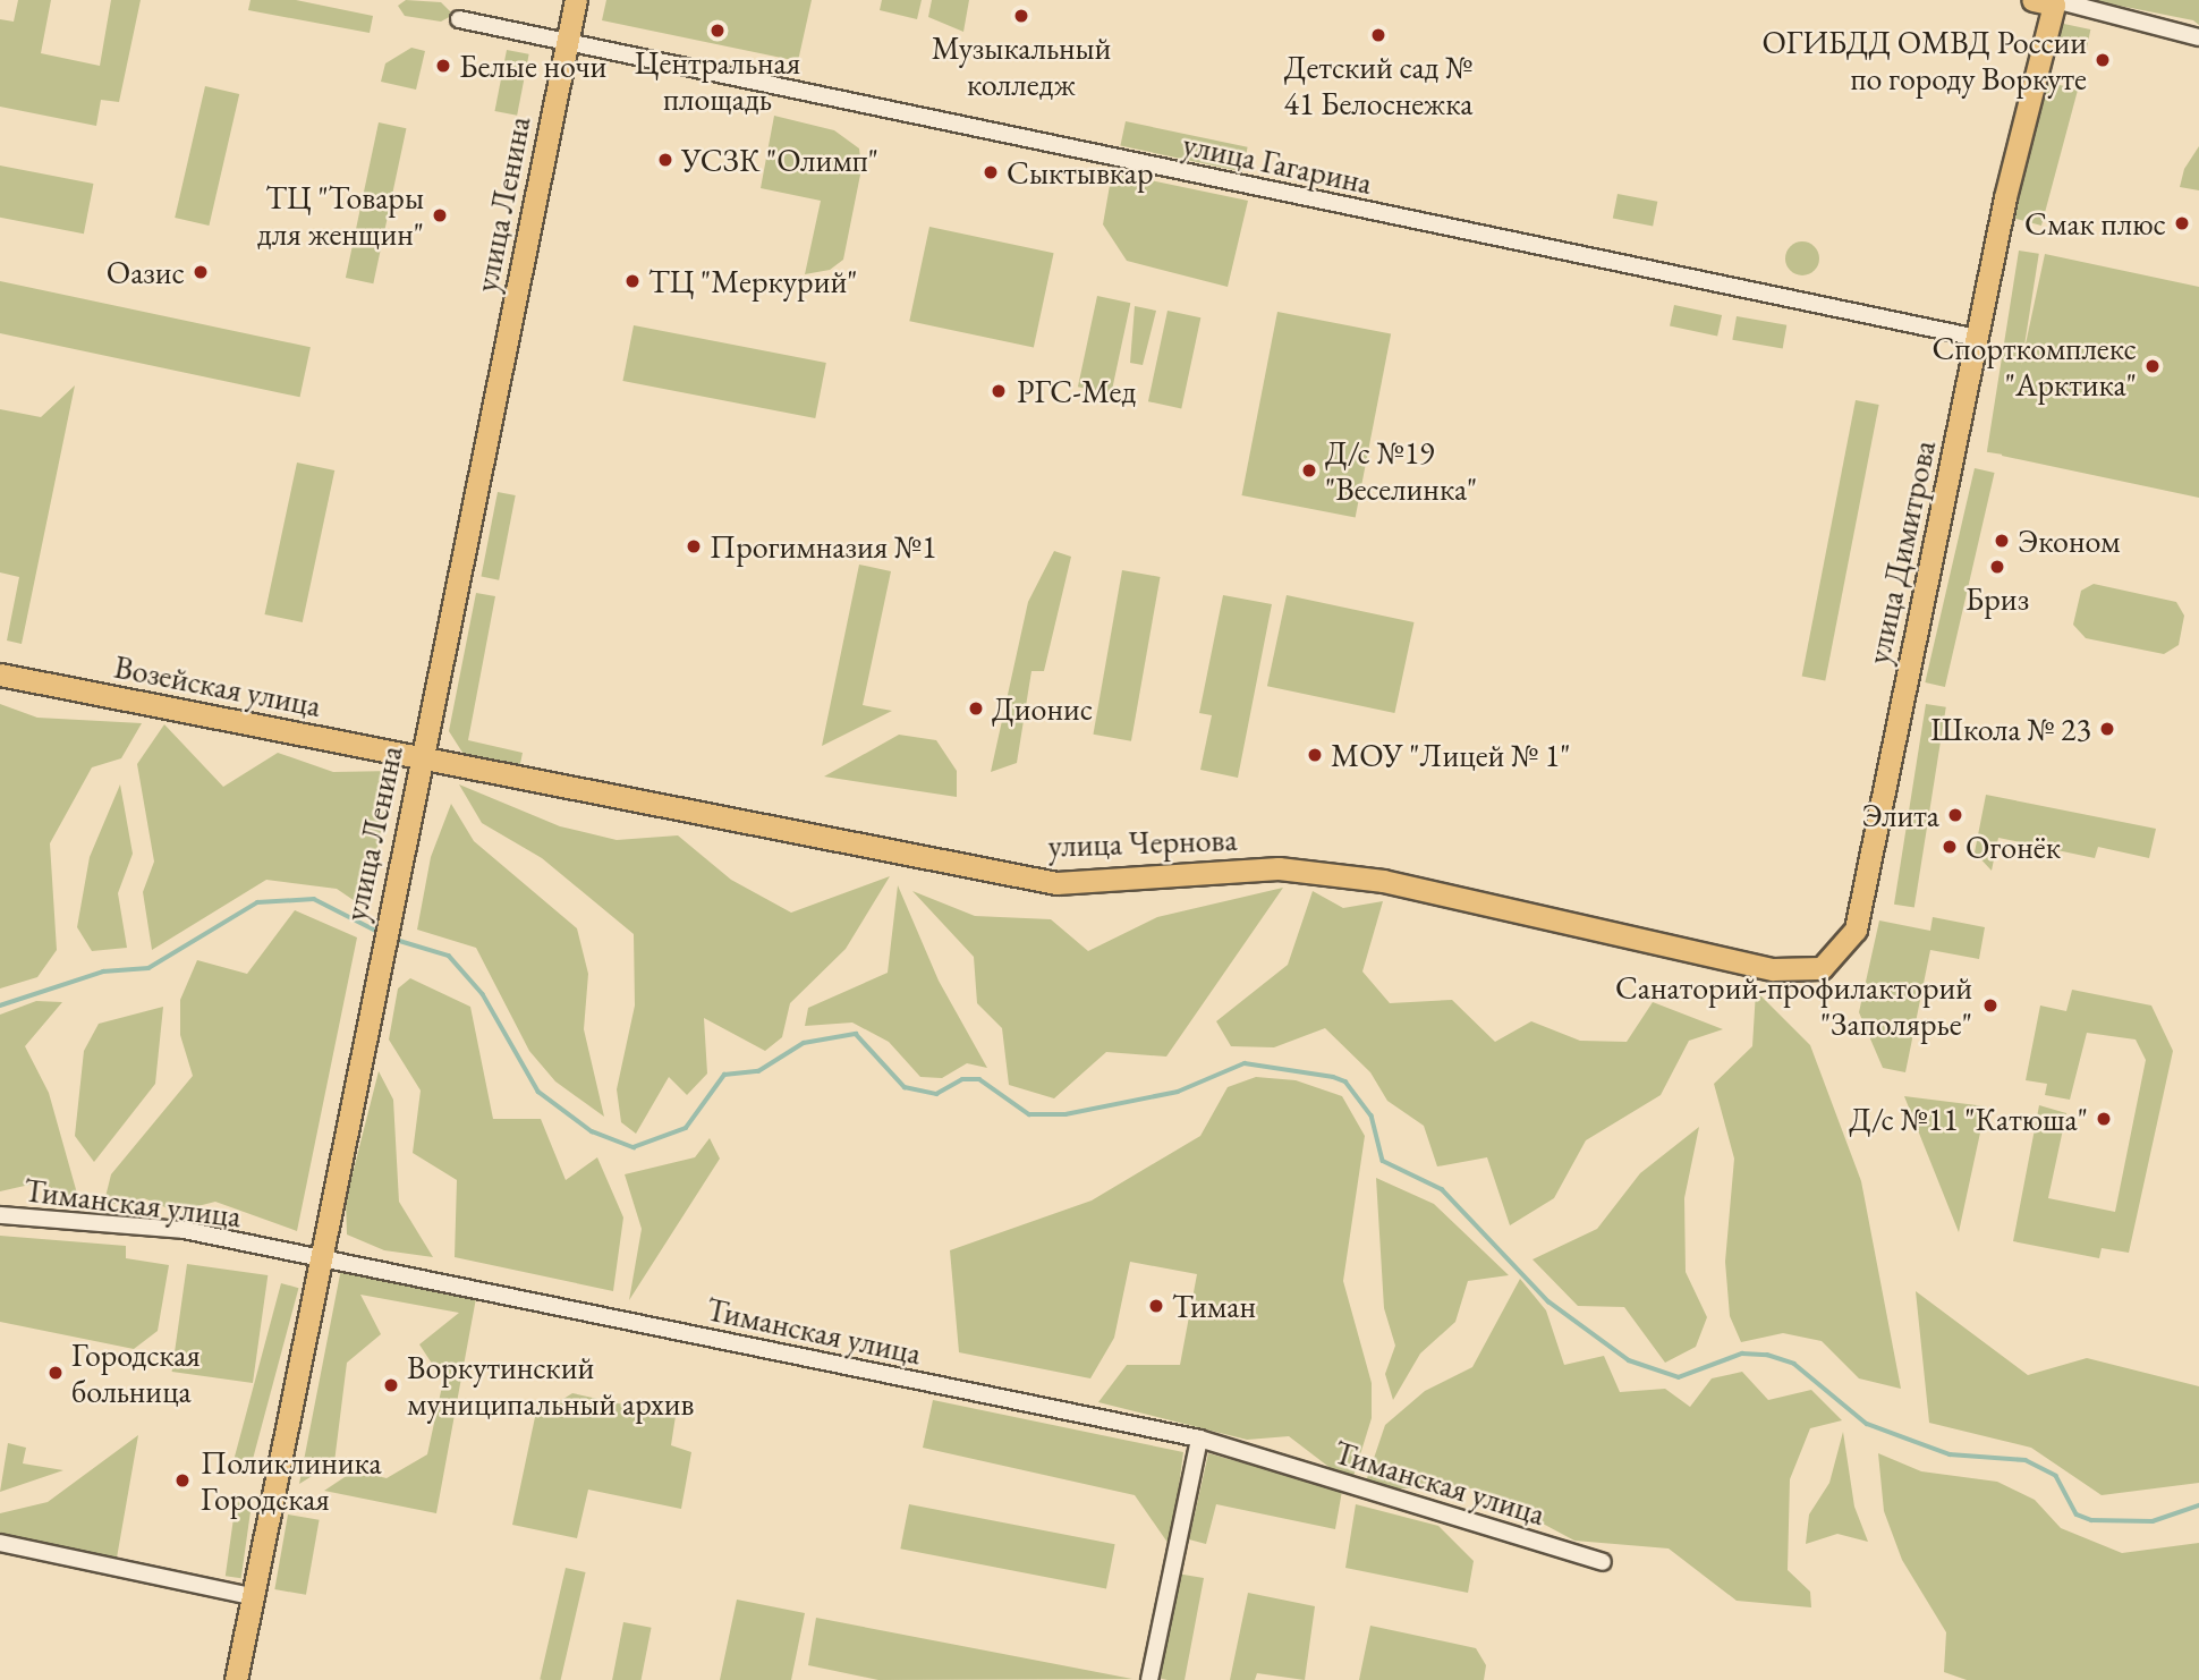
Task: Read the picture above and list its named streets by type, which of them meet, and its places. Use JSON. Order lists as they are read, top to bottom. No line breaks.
{"streets":{"main road":["улица Ленина","улица Димитрова","Возейская улица","улица Чернова"],"street":["улица Гагарина","Тиманская улица"]},"crossings":[["улица Гагарина","улица Ленина"],["улица Гагарина","улица Димитрова"],["улица Ленина","Возейская улица"],["улица Ленина","улица Чернова"],["улица Ленина","Тиманская улица"],["улица Димитрова","улица Чернова"],["Возейская улица","улица Чернова"]],"places":["Музыкальный колледж","Центральная площадь","Детский сад № 41 Белоснежка","ОГИБДД ОМВД России по городу Воркуте","Белые ночи","УСЗК \"Олимп\"","Сыктывкар","ТЦ \"Товары для женщин\"","Смак плюс","Оазис","ТЦ \"Меркурий\"","Спорткомплекс \"Арктика\"","РГС-Мед","Д/с №19 \"Веселинка\"","Эконом","Прогимназия №1","Бриз","Дионис","Школа № 23","МОУ \"Лицей № 1\"","Элита","Огонёк","Санаторий-профилакторий \"Заполярье\"","Д/с №11 \"Катюша\"","Тиман","Городская больница","Воркутинский муниципальный архив","Поликлиника Городская"]}
